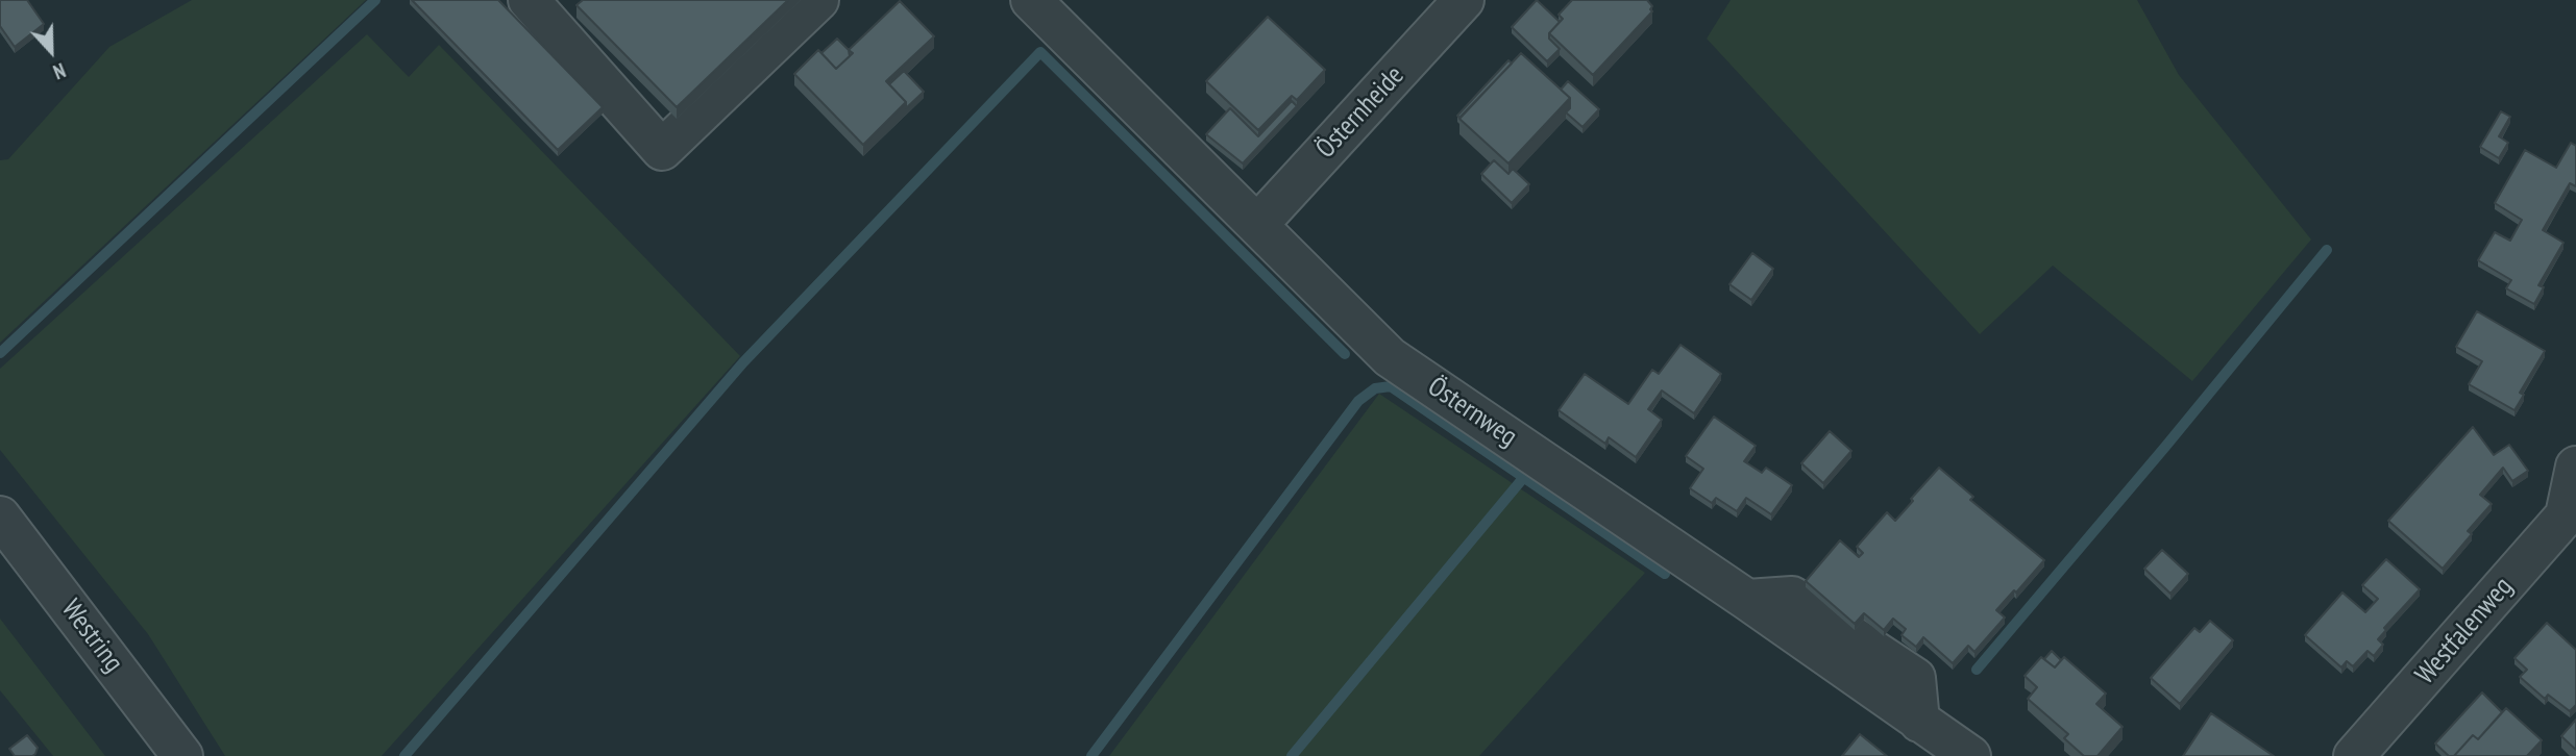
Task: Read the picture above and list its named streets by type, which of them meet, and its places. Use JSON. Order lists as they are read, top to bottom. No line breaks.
{"streets":{"street":["Östernheide","Östernweg","Westfalenweg","Westring"]},"crossings":[["Östernheide","Östernweg"]],"north":"bottom"}
